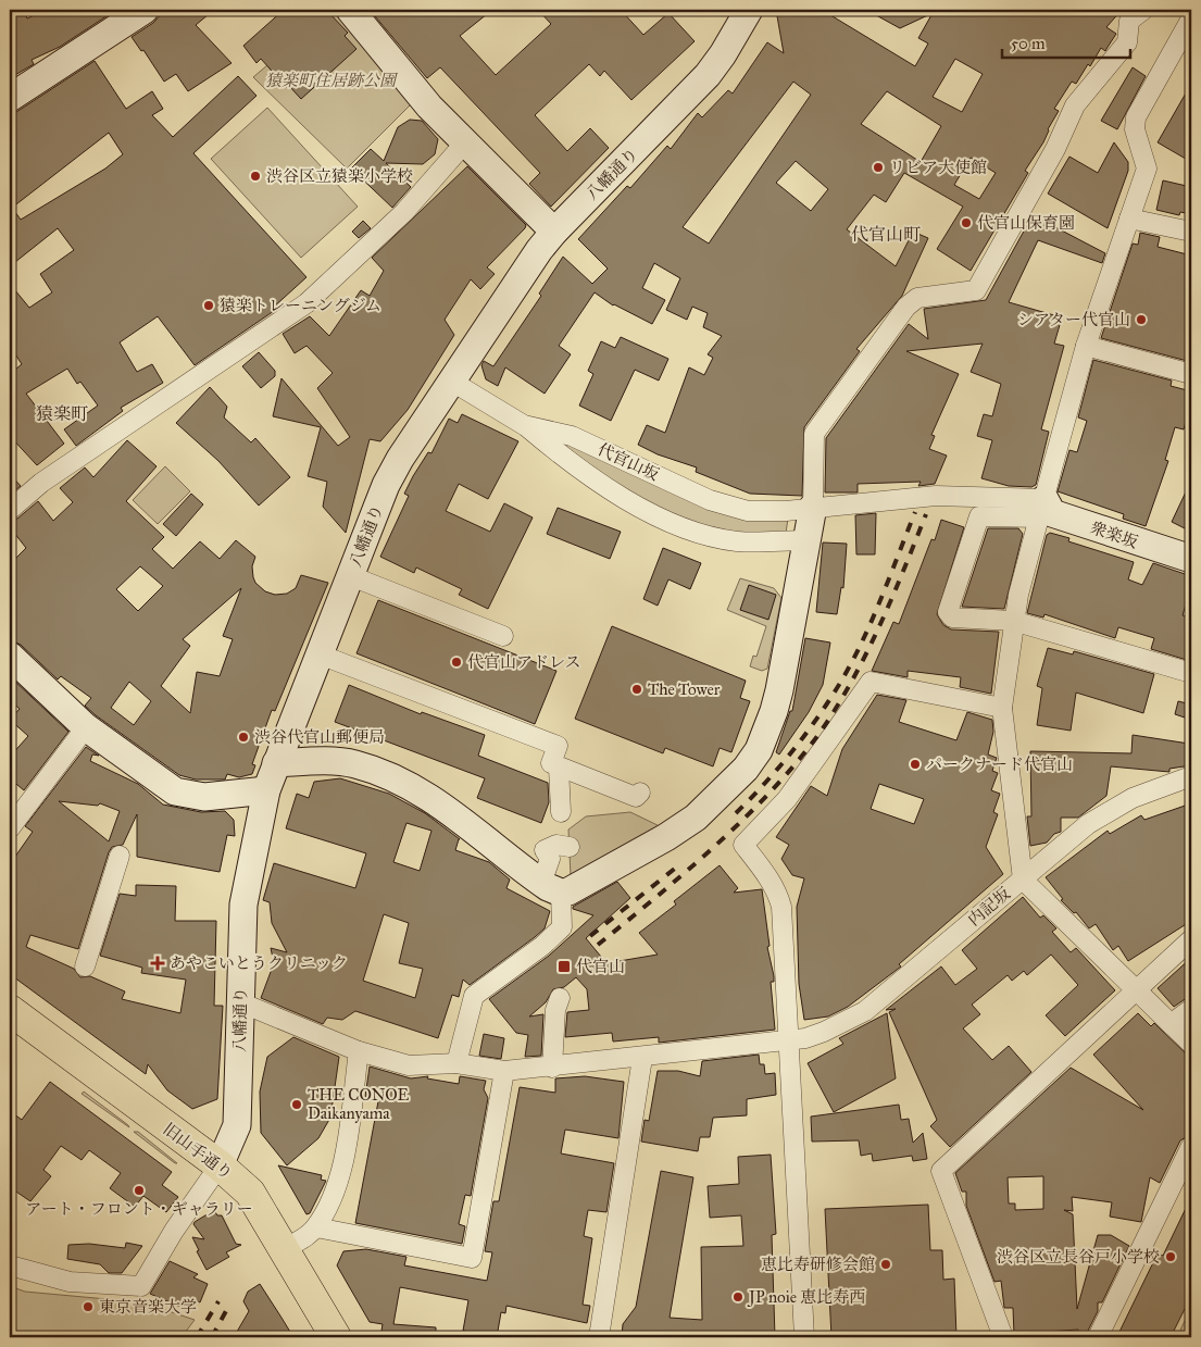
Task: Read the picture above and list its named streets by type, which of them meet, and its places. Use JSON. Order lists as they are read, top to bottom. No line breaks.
{"streets":{"main road":["旧山手通り"],"street":["八幡通り","代官山坂","衆楽坂","内記坂"]},"crossings":[["八幡通り","代官山坂"],["八幡通り","内記坂"],["八幡通り","旧山手通り"],["代官山坂","衆楽坂"]],"districts":["代官山町","猿楽町"],"parks":["猿楽町住居跡公園"],"places":{"other":["リビア大使館","渋谷区立猿楽小学校","代官山保育園","猿楽トレーニングジム","シアター代官山","代官山アドレス","The Tower","渋谷代官山郵便局","パークナード代官山","THE CONOE Daikanyama","アート・フロント・ギャラリー","渋谷区立長谷戸小学校","恵比寿研修会館","JP noie 恵比寿西","東京音楽大学"],"health":["あやこいとうクリニック"],"transit":["代官山"]},"scale_bar":"50 m"}
